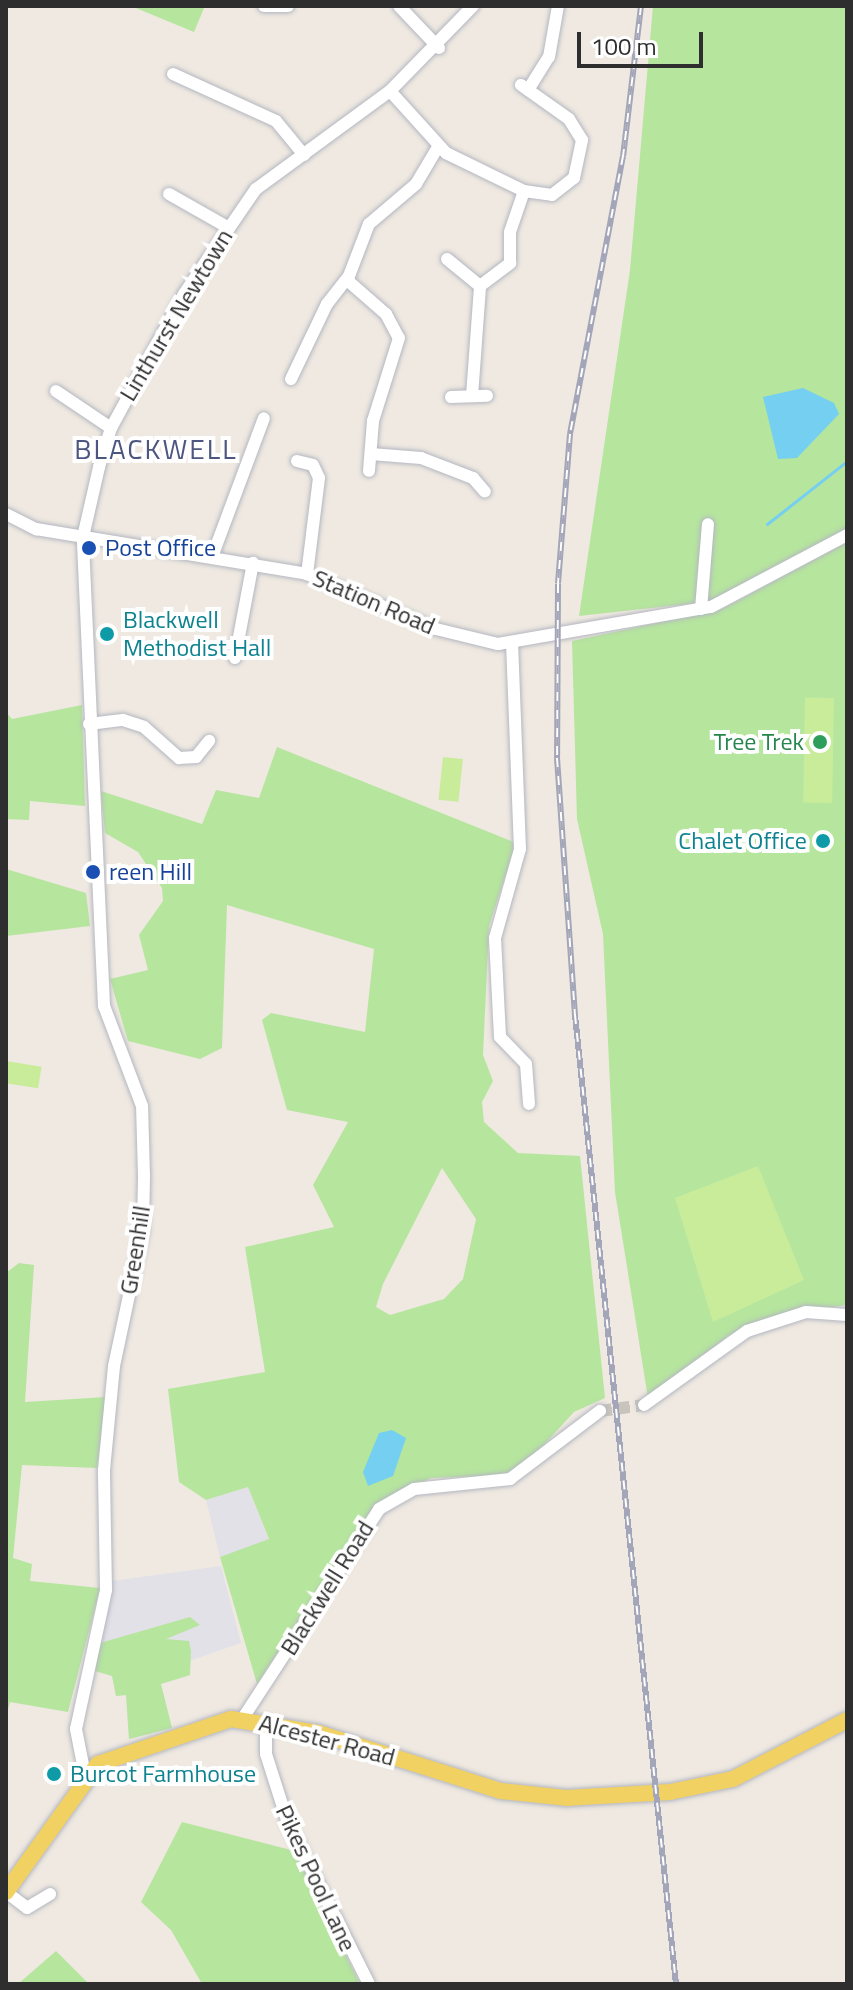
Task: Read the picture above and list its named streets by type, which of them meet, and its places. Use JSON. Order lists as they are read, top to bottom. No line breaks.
{"streets":{"main road":["Alcester Road"],"street":["Linthurst Newtown","Station Road","Greenhill","Blackwell Road","Pikes Pool Lane"]},"crossings":[["Linthurst Newtown","Station Road"],["Linthurst Newtown","Greenhill"],["Station Road","Greenhill"],["Greenhill","Alcester Road"],["Blackwell Road","Alcester Road"],["Alcester Road","Pikes Pool Lane"]],"districts":["BLACKWELL"],"places":["Post Office","Blackwell Methodist Hall","Tree Trek","Chalet Office","reen Hill","Burcot Farmhouse"],"scale_bar":"100 m"}
